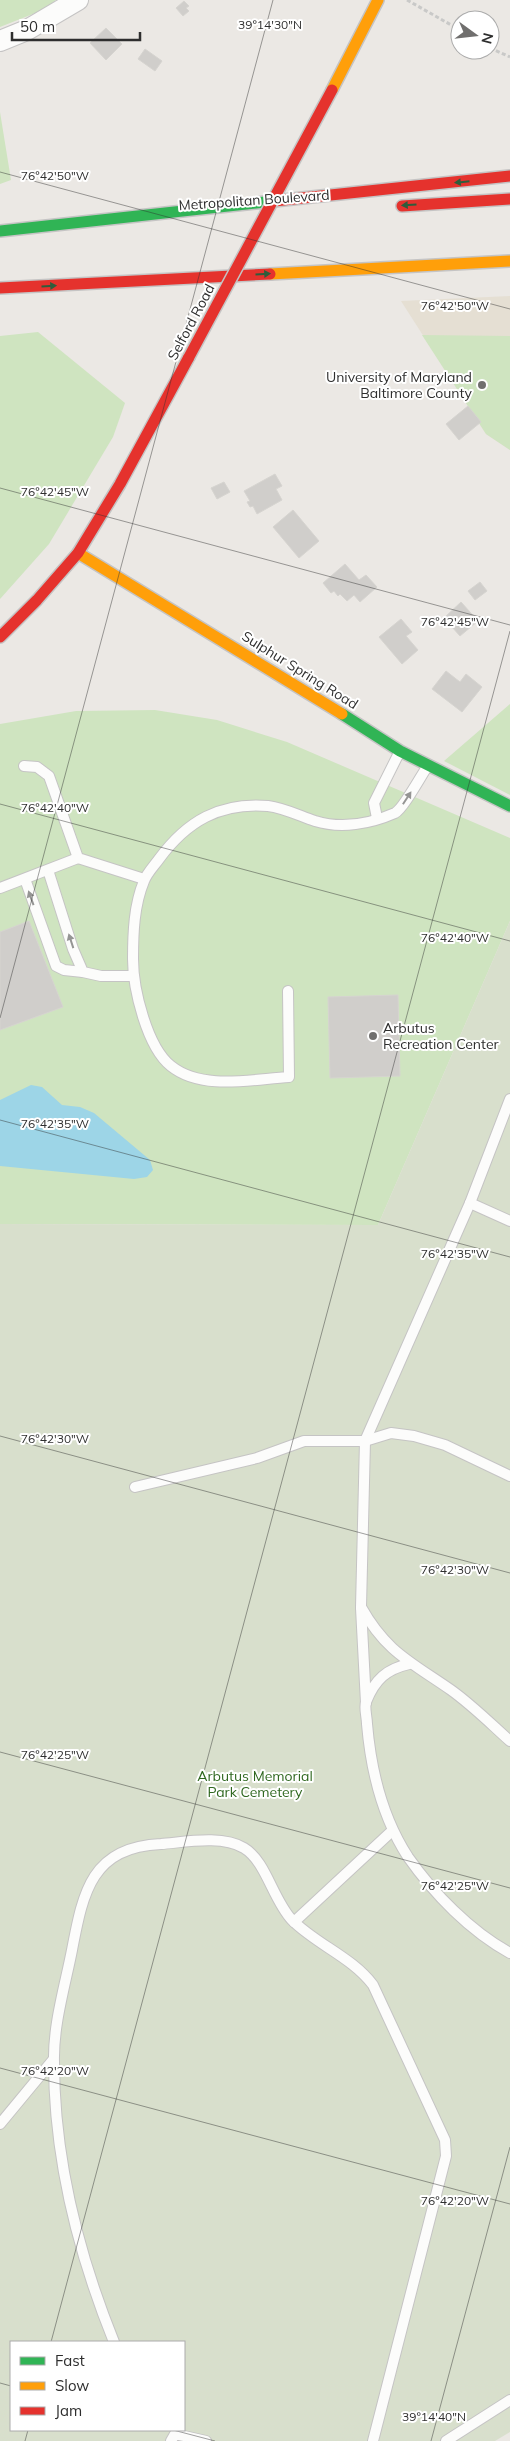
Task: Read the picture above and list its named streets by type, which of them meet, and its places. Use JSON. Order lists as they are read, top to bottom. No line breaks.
{"streets":{"main road":["Metropolitan Boulevard","Selford Road","Sulphur Spring Road"]},"crossings":[["Selford Road","Sulphur Spring Road"]],"parks":["Arbutus Memorial Park Cemetery"],"places":["University of Maryland Baltimore County","Arbutus Recreation Center"],"legend":["Fast","Slow","Jam"],"scale_bar":"50 m","north":"right","coordinates":["39°14'30\"N","76°42'50\"W","76°42'45\"W","76°42'40\"W","76°42'35\"W","76°42'30\"W","76°42'25\"W","76°42'20\"W","39°14'40\"N"]}
